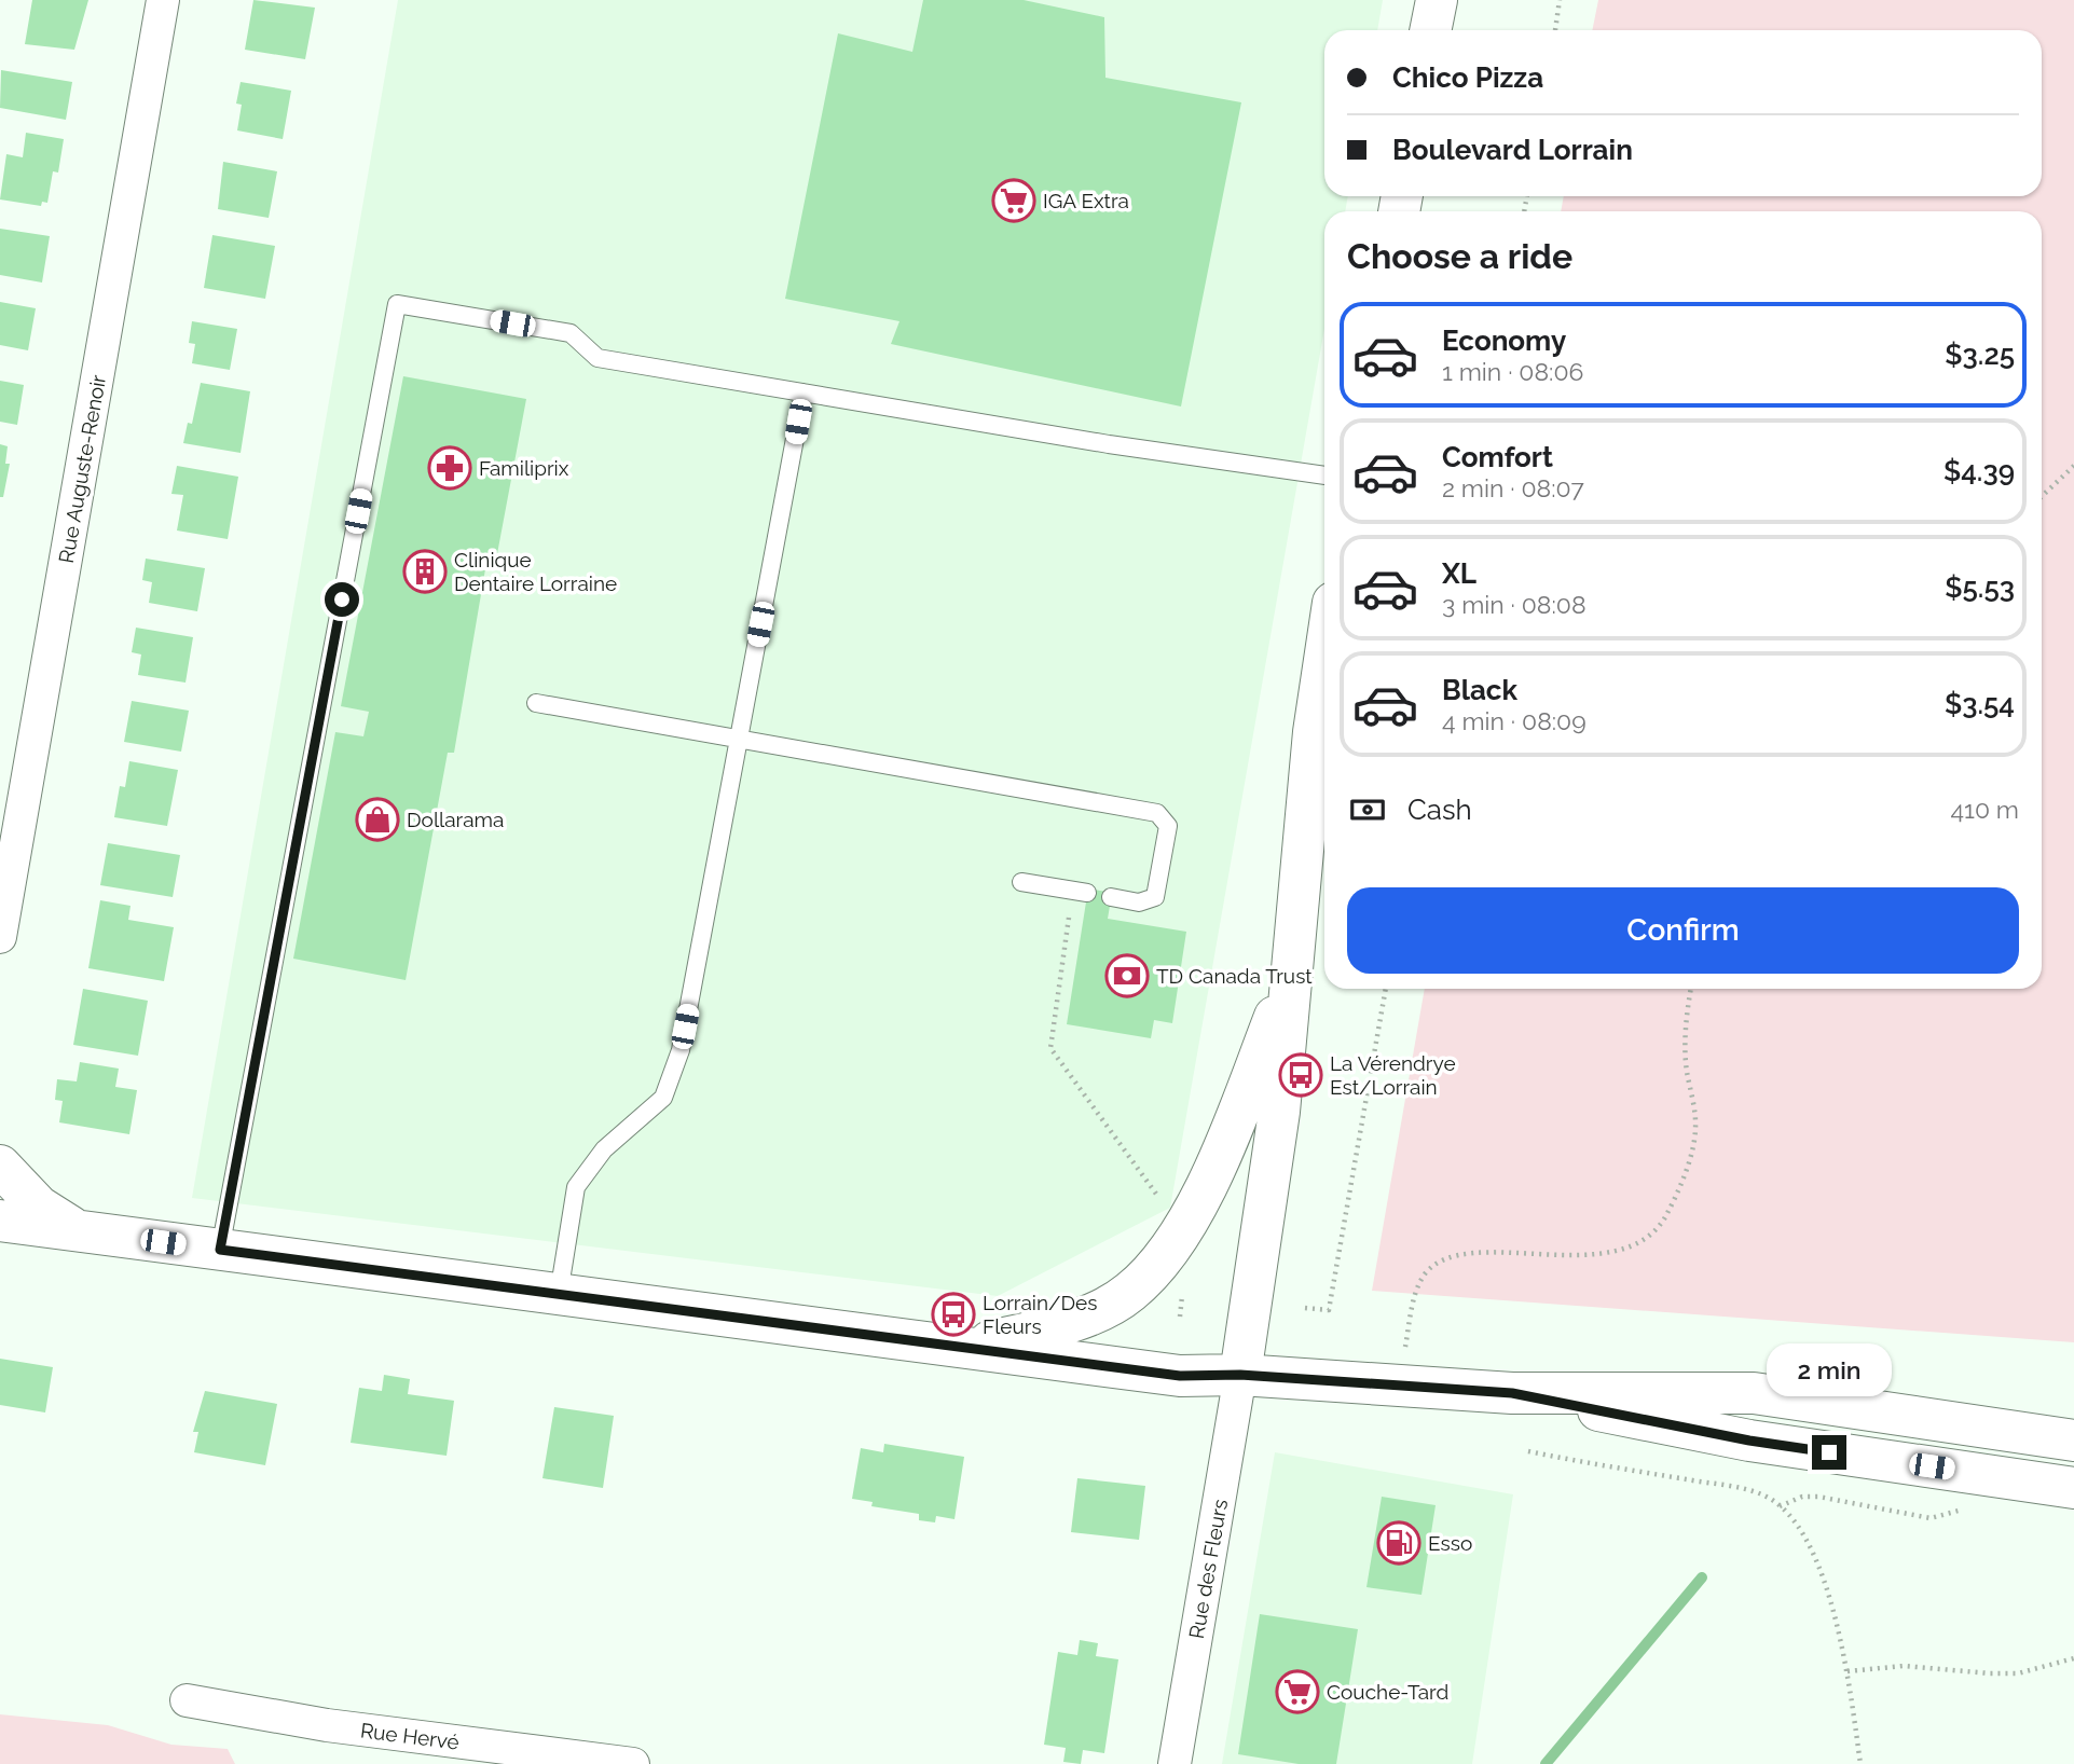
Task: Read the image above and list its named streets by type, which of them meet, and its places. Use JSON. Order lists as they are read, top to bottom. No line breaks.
{"streets":{"street":["Rue Auguste-Renoir","Rue des Fleurs","Rue Hervé"]},"places":{"supermarket":["IGA Extra","Couche-Tard"],"pharmacy":["Familiprix"],"building":["Clinique Dentaire Lorraine"],"shop":["Dollarama"],"bank":["TD Canada Trust"],"bus stop":["La Vérendrye Est/Lorrain","Lorrain/Des Fleurs"],"fuel station":["Esso"]},"page":{"banner":["Chico Pizza","Boulevard Lorrain"],"heading":"Choose a ride","list":[{"name":"Economy","note":"1 min · 08:06","value":"$3.25"},{"name":"Comfort","note":"2 min · 08:07","value":"$4.39"},{"name":"XL","note":"3 min · 08:08","value":"$5.53"},{"name":"Black","note":"4 min · 08:09","value":"$3.54"}],"pay":["Cash","410 m"],"buttons":"Confirm","bubble":"2 min"}}
